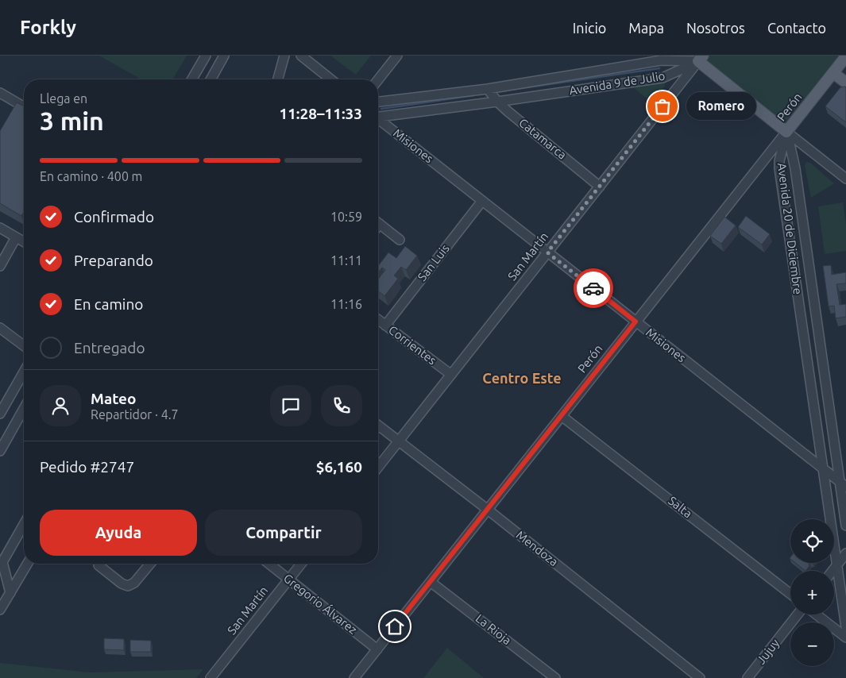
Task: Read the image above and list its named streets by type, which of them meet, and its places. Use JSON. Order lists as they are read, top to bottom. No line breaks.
{"streets":{"main road":["Perón"],"street":["Avenida 9 de Julio","Catamarca","Misiones","Avenida 20 de Diciembre","San Martín","San Luis","Corrientes","Salta","Mendoza","Gregorio Álvarez","La Rioja","Jujuy"]},"crossings":[["Avenida 9 de Julio","Catamarca"],["Avenida 9 de Julio","San Martín"],["Perón","Misiones"],["Perón","Avenida 20 de Diciembre"],["Perón","Salta"],["Perón","Mendoza"],["Perón","Gregorio Álvarez"],["Perón","La Rioja"],["Catamarca","San Martín"],["Misiones","Avenida 20 de Diciembre"],["Misiones","San Martín"],["Misiones","San Luis"],["San Martín","Corrientes"],["San Martín","Mendoza"],["San Martín","Gregorio Álvarez"],["San Luis","Corrientes"]],"districts":["Centro Este"],"places":["Romero"],"page":{"header":"Forkly","nav":["Inicio","Mapa","Nosotros","Contacto"],"heading":["3 min","Llega en","11:28–11:33"],"panel":["Mateo","Repartidor · 4.7","Pedido #2747","$6,160"],"bubble":"Romero","bar":"En camino · 400 m","list":[["Confirmado","10:59"],["Preparando","11:11"],["En camino","11:16"],"Entregado"],"buttons":["Ayuda","Compartir"],"map_buttons":["+","−"]}}
